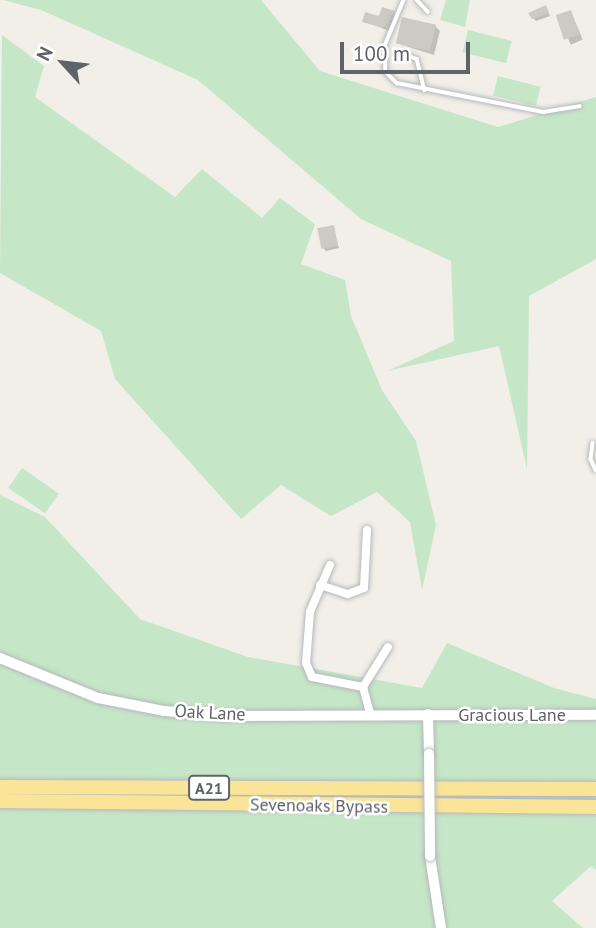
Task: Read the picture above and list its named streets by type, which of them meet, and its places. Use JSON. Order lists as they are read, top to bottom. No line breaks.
{"streets":{"highway":["A21","Sevenoaks Bypass"],"street":["Oak Lane","Gracious Lane"]},"crossings":[["Oak Lane","Gracious Lane"]],"scale_bar":"100 m","north":"top left"}
